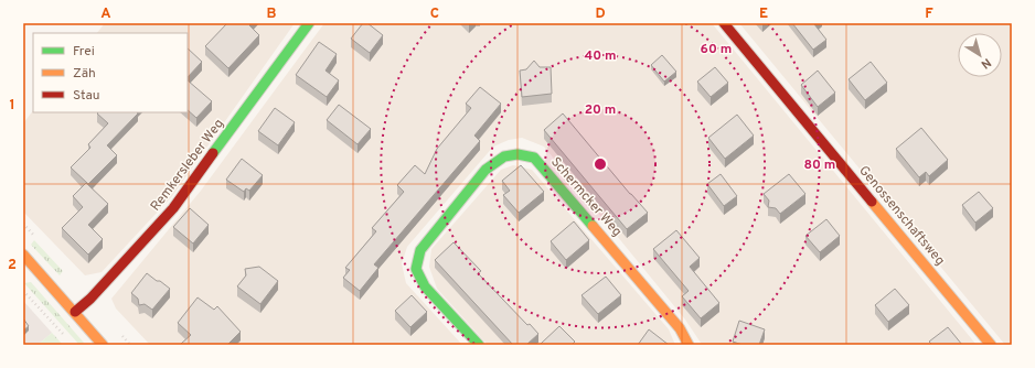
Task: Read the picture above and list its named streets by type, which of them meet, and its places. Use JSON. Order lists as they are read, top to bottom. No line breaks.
{"streets":{"street":["Remkersleber Weg","Schermcker Weg","Genossenschaftsweg"]},"legend":["Frei","Zäh","Stau"],"north":"bottom right","grid":{"columns":["A","B","C","D","E","F"],"rows":["1","2"]},"rings":["60 m","40 m","20 m","80 m"]}
